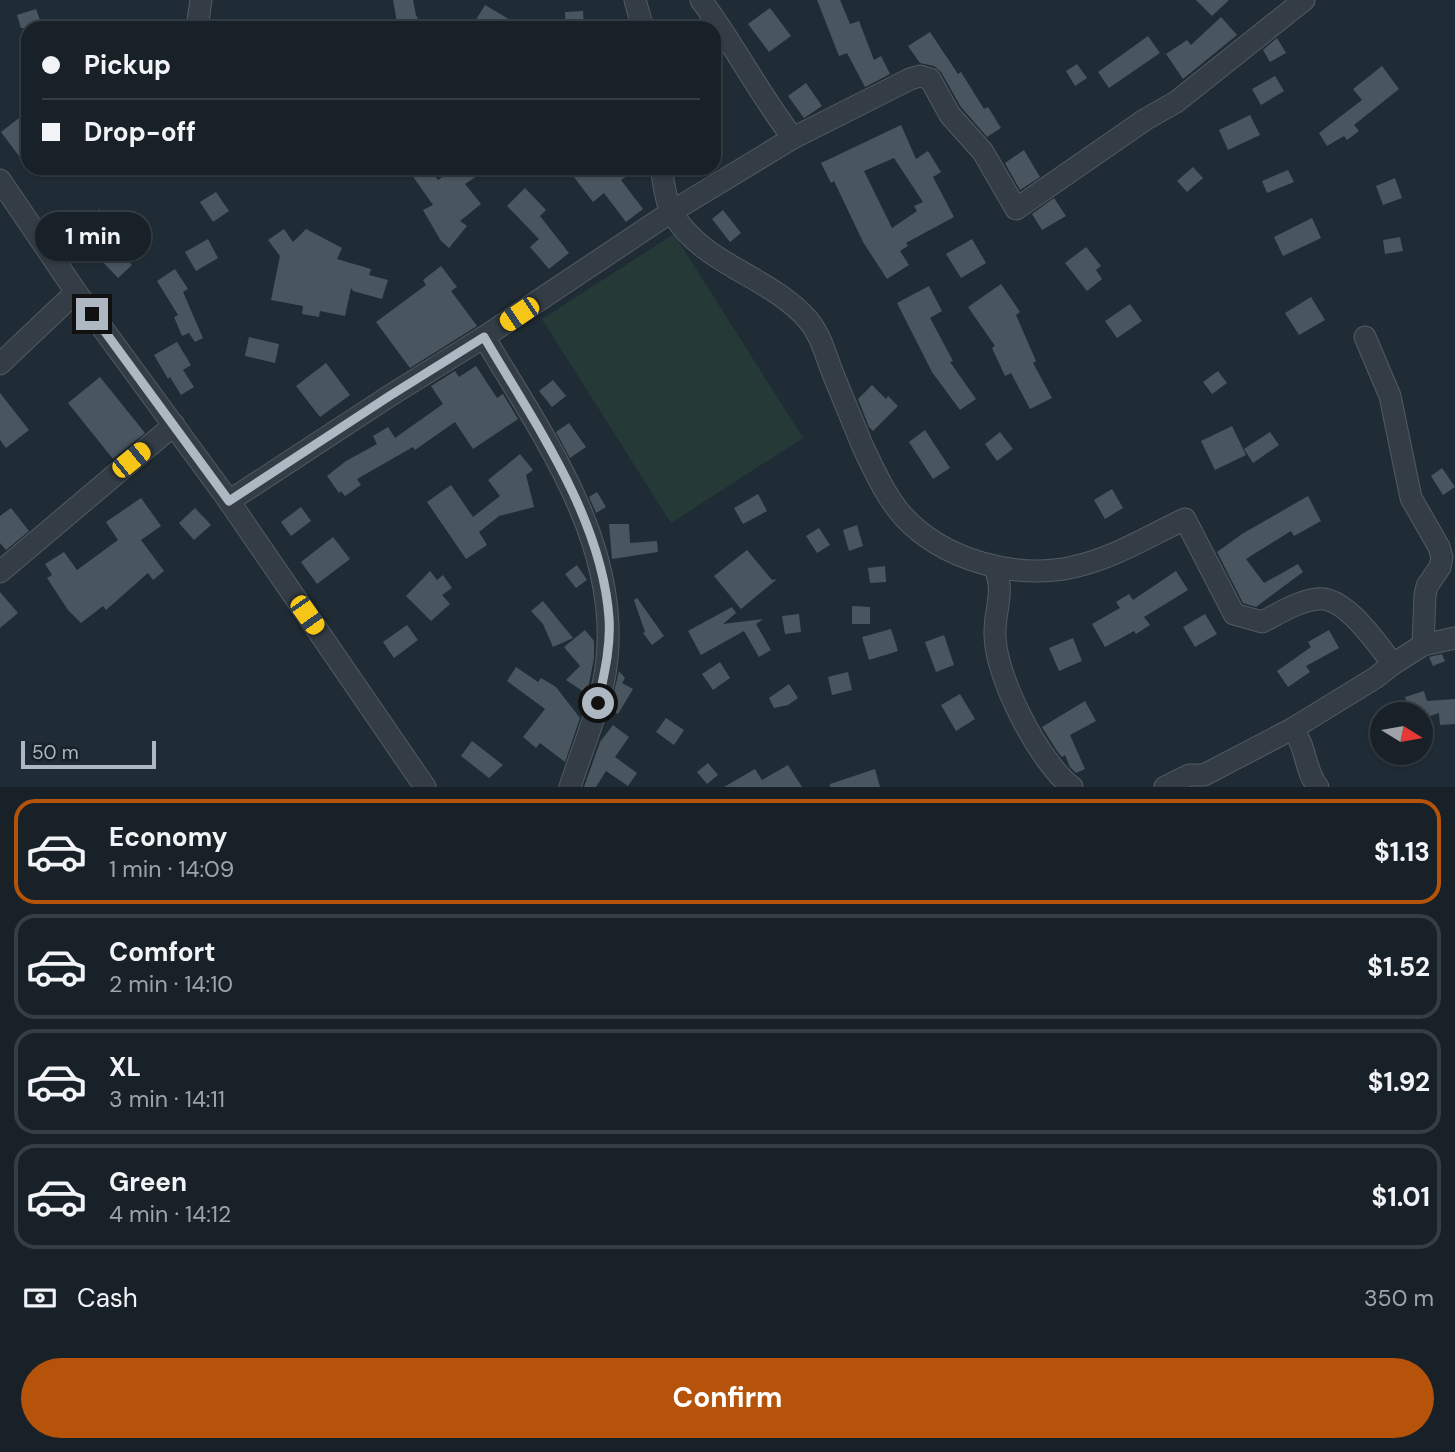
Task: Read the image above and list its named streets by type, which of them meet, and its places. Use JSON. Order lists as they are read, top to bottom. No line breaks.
{"scale_bar":"50 m","north":"right","page":{"banner":["Pickup","Drop-off"],"bubble":"1 min","scale":"50 m","list":[{"name":"Economy","note":"1 min · 14:09","value":"$1.13"},{"name":"Comfort","note":"2 min · 14:10","value":"$1.52"},{"name":"XL","note":"3 min · 14:11","value":"$1.92"},{"name":"Green","note":"4 min · 14:12","value":"$1.01"}],"pay":["Cash","350 m"],"buttons":"Confirm"}}
